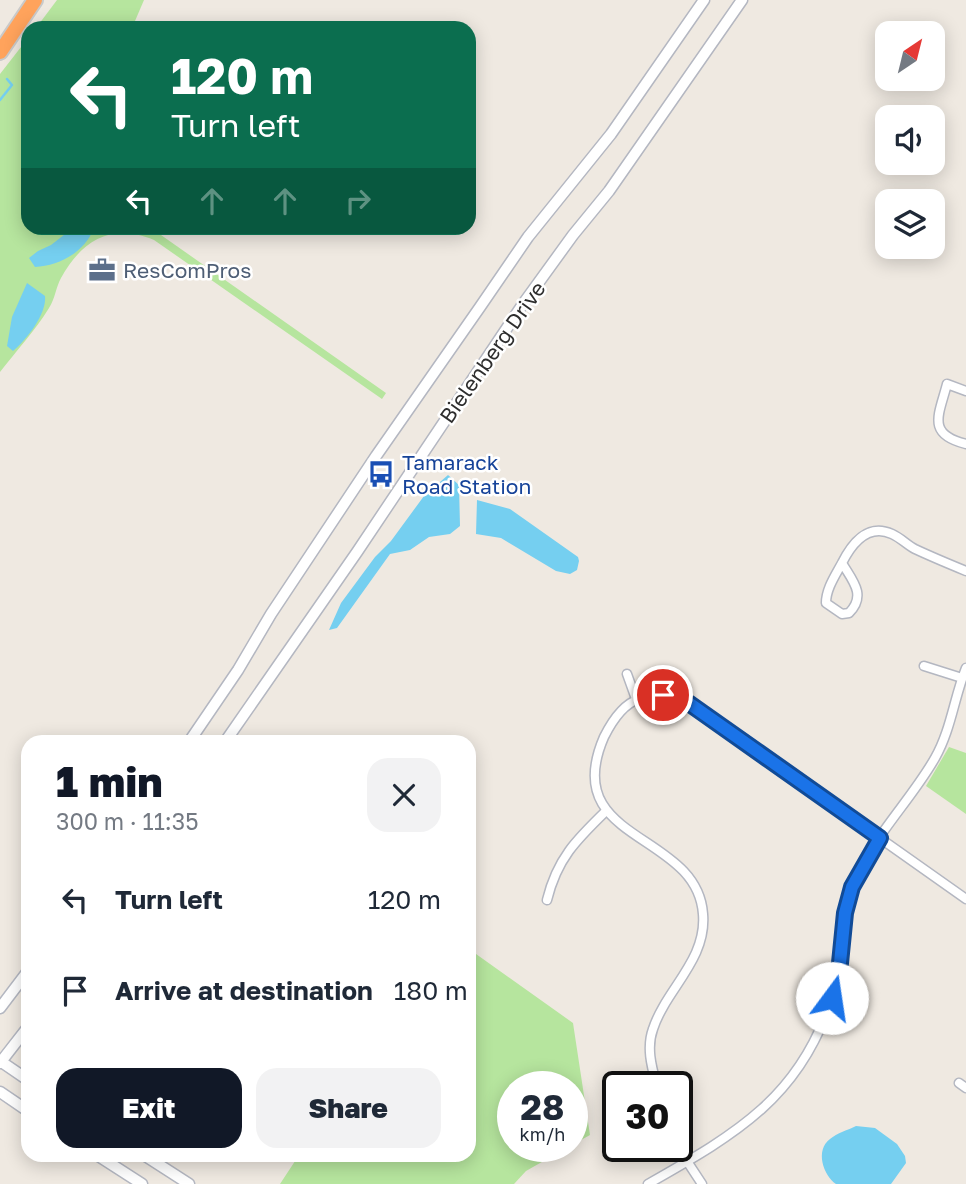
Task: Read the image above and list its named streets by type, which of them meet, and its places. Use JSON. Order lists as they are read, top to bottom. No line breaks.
{"streets":{"street":["Bielenberg Drive"]},"places":{"office":["ResComPros"],"bus stop":["Tamarack Road Station"]},"north":"top right","page":{"turn":["120 m","Turn left"],"heading":["1 min","300 m · 11:35"],"list":[{"name":"Turn left","value":"120 m"},{"name":"Arrive at destination","value":"180 m"}],"buttons":["Exit","Share"],"speed":"28 km/h","limit":"30"}}
